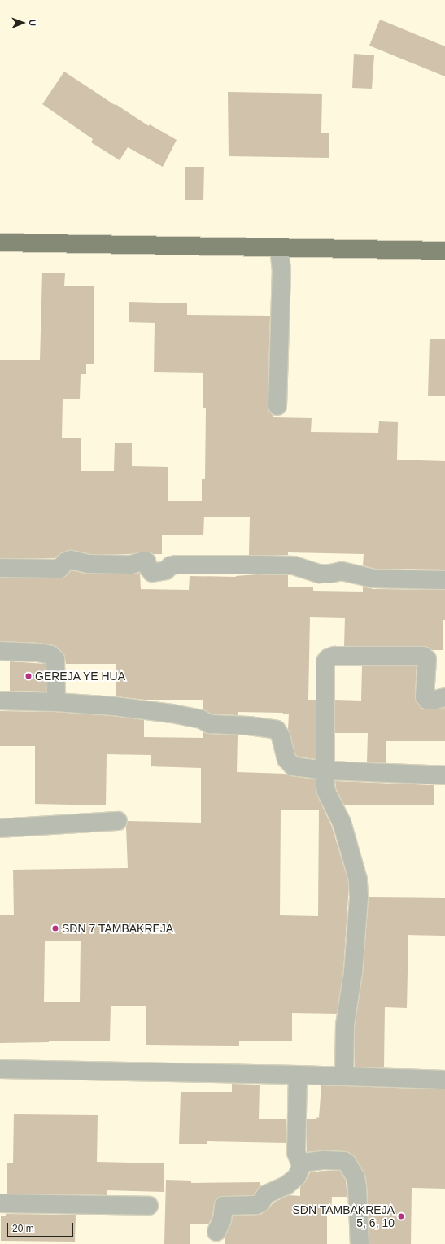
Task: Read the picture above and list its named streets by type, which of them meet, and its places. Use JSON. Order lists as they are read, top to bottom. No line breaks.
{"places":["GEREJA YE HUA","SDN 7 TAMBAKREJA","SDN TAMBAKREJA 5, 6, 10"],"scale_bar":"20 m","north":"right"}
